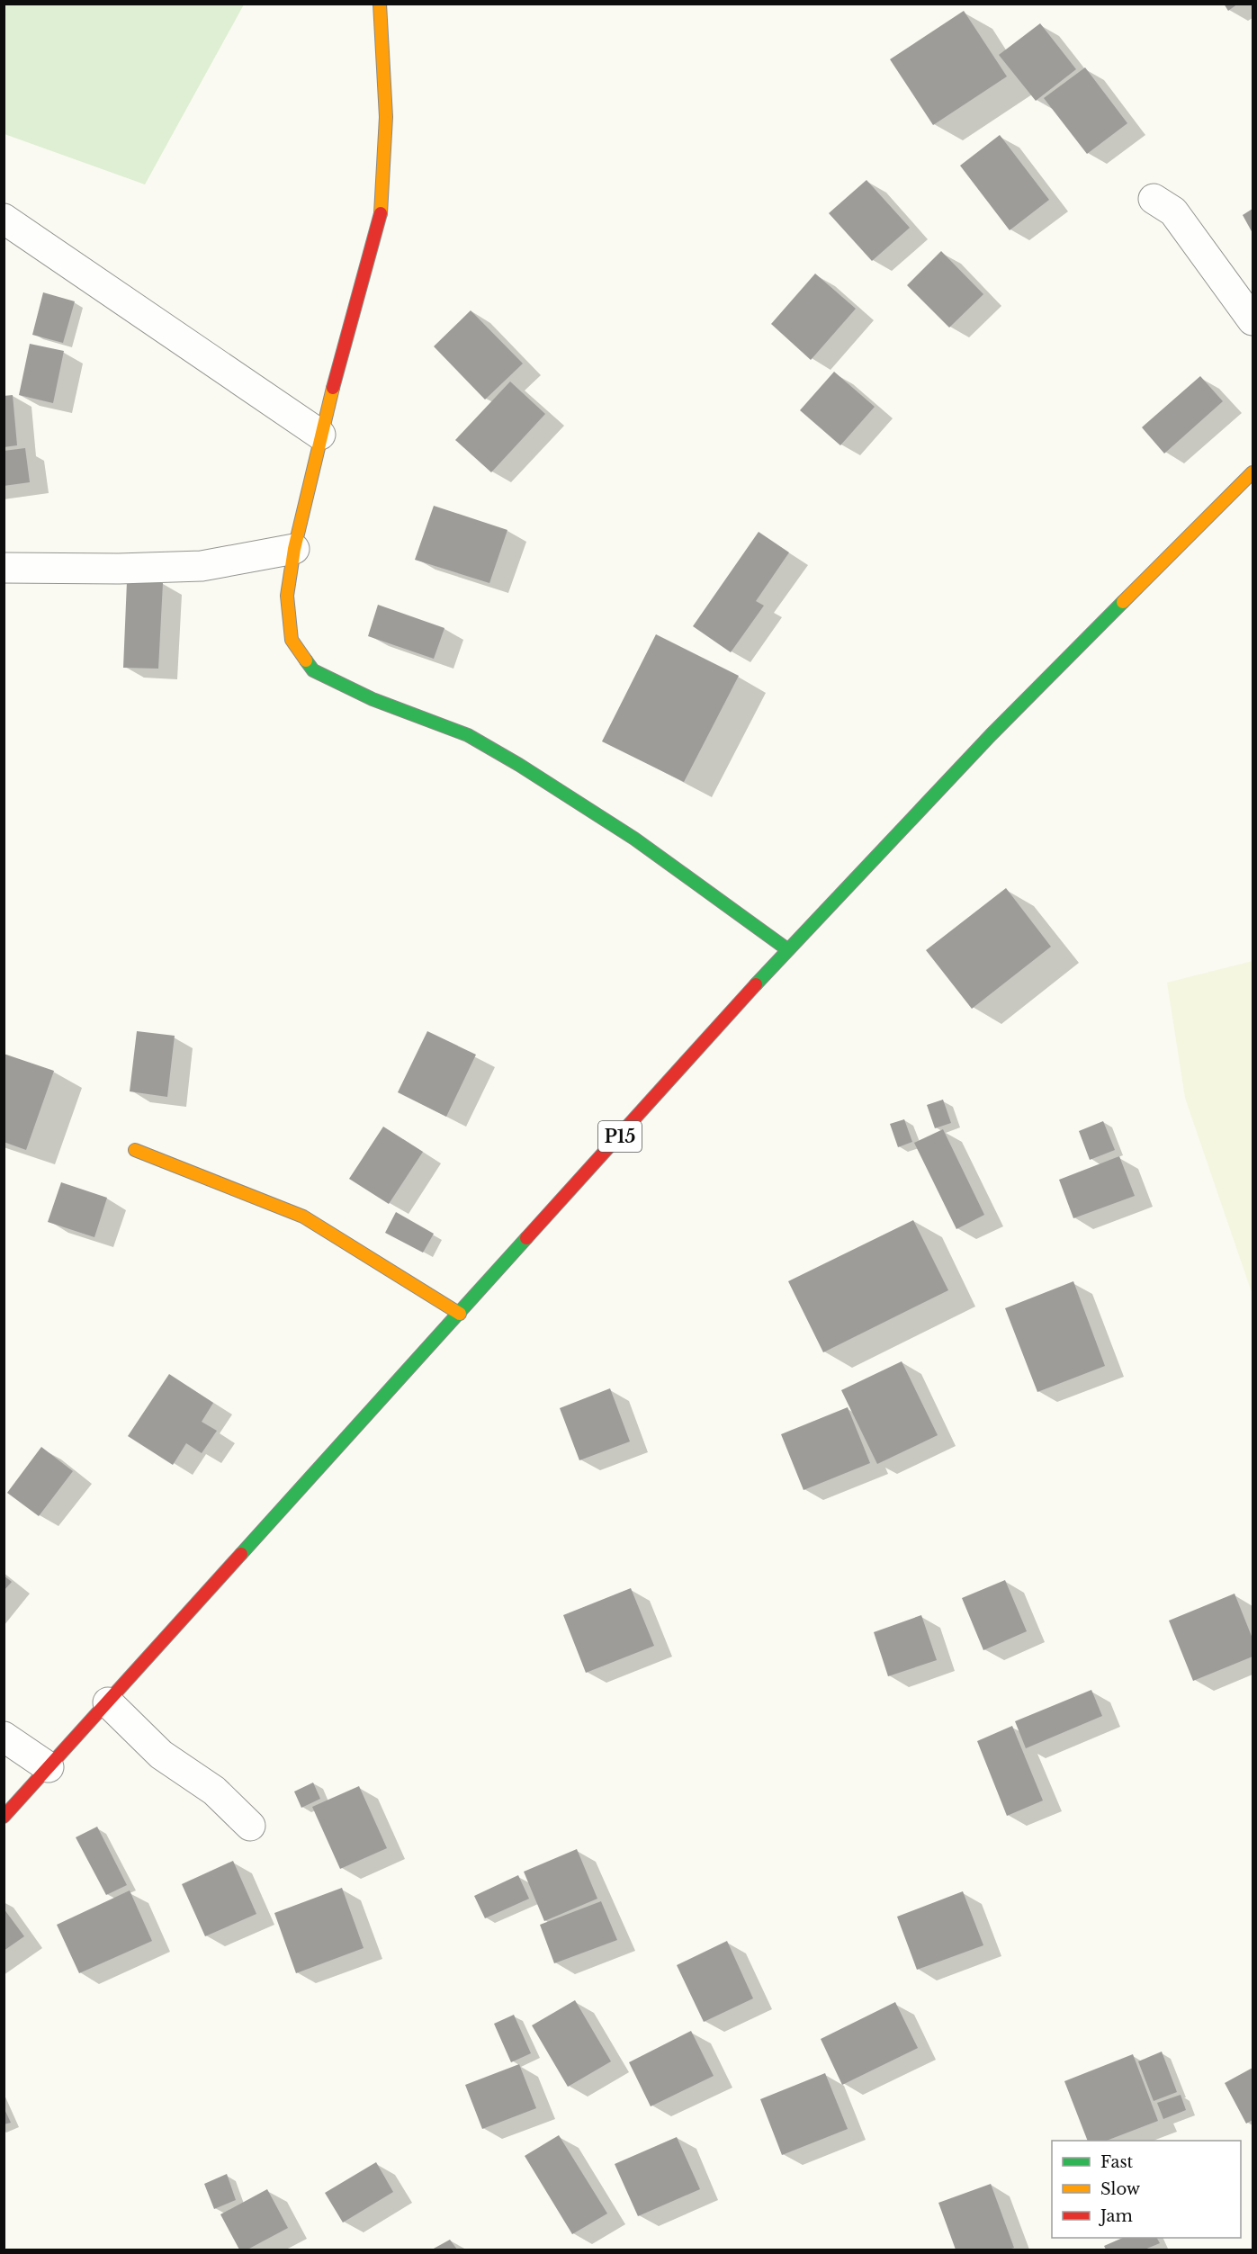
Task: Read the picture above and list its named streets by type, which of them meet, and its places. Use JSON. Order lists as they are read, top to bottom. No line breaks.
{"streets":{"main road":["P15"]},"legend":["Fast","Slow","Jam"]}
